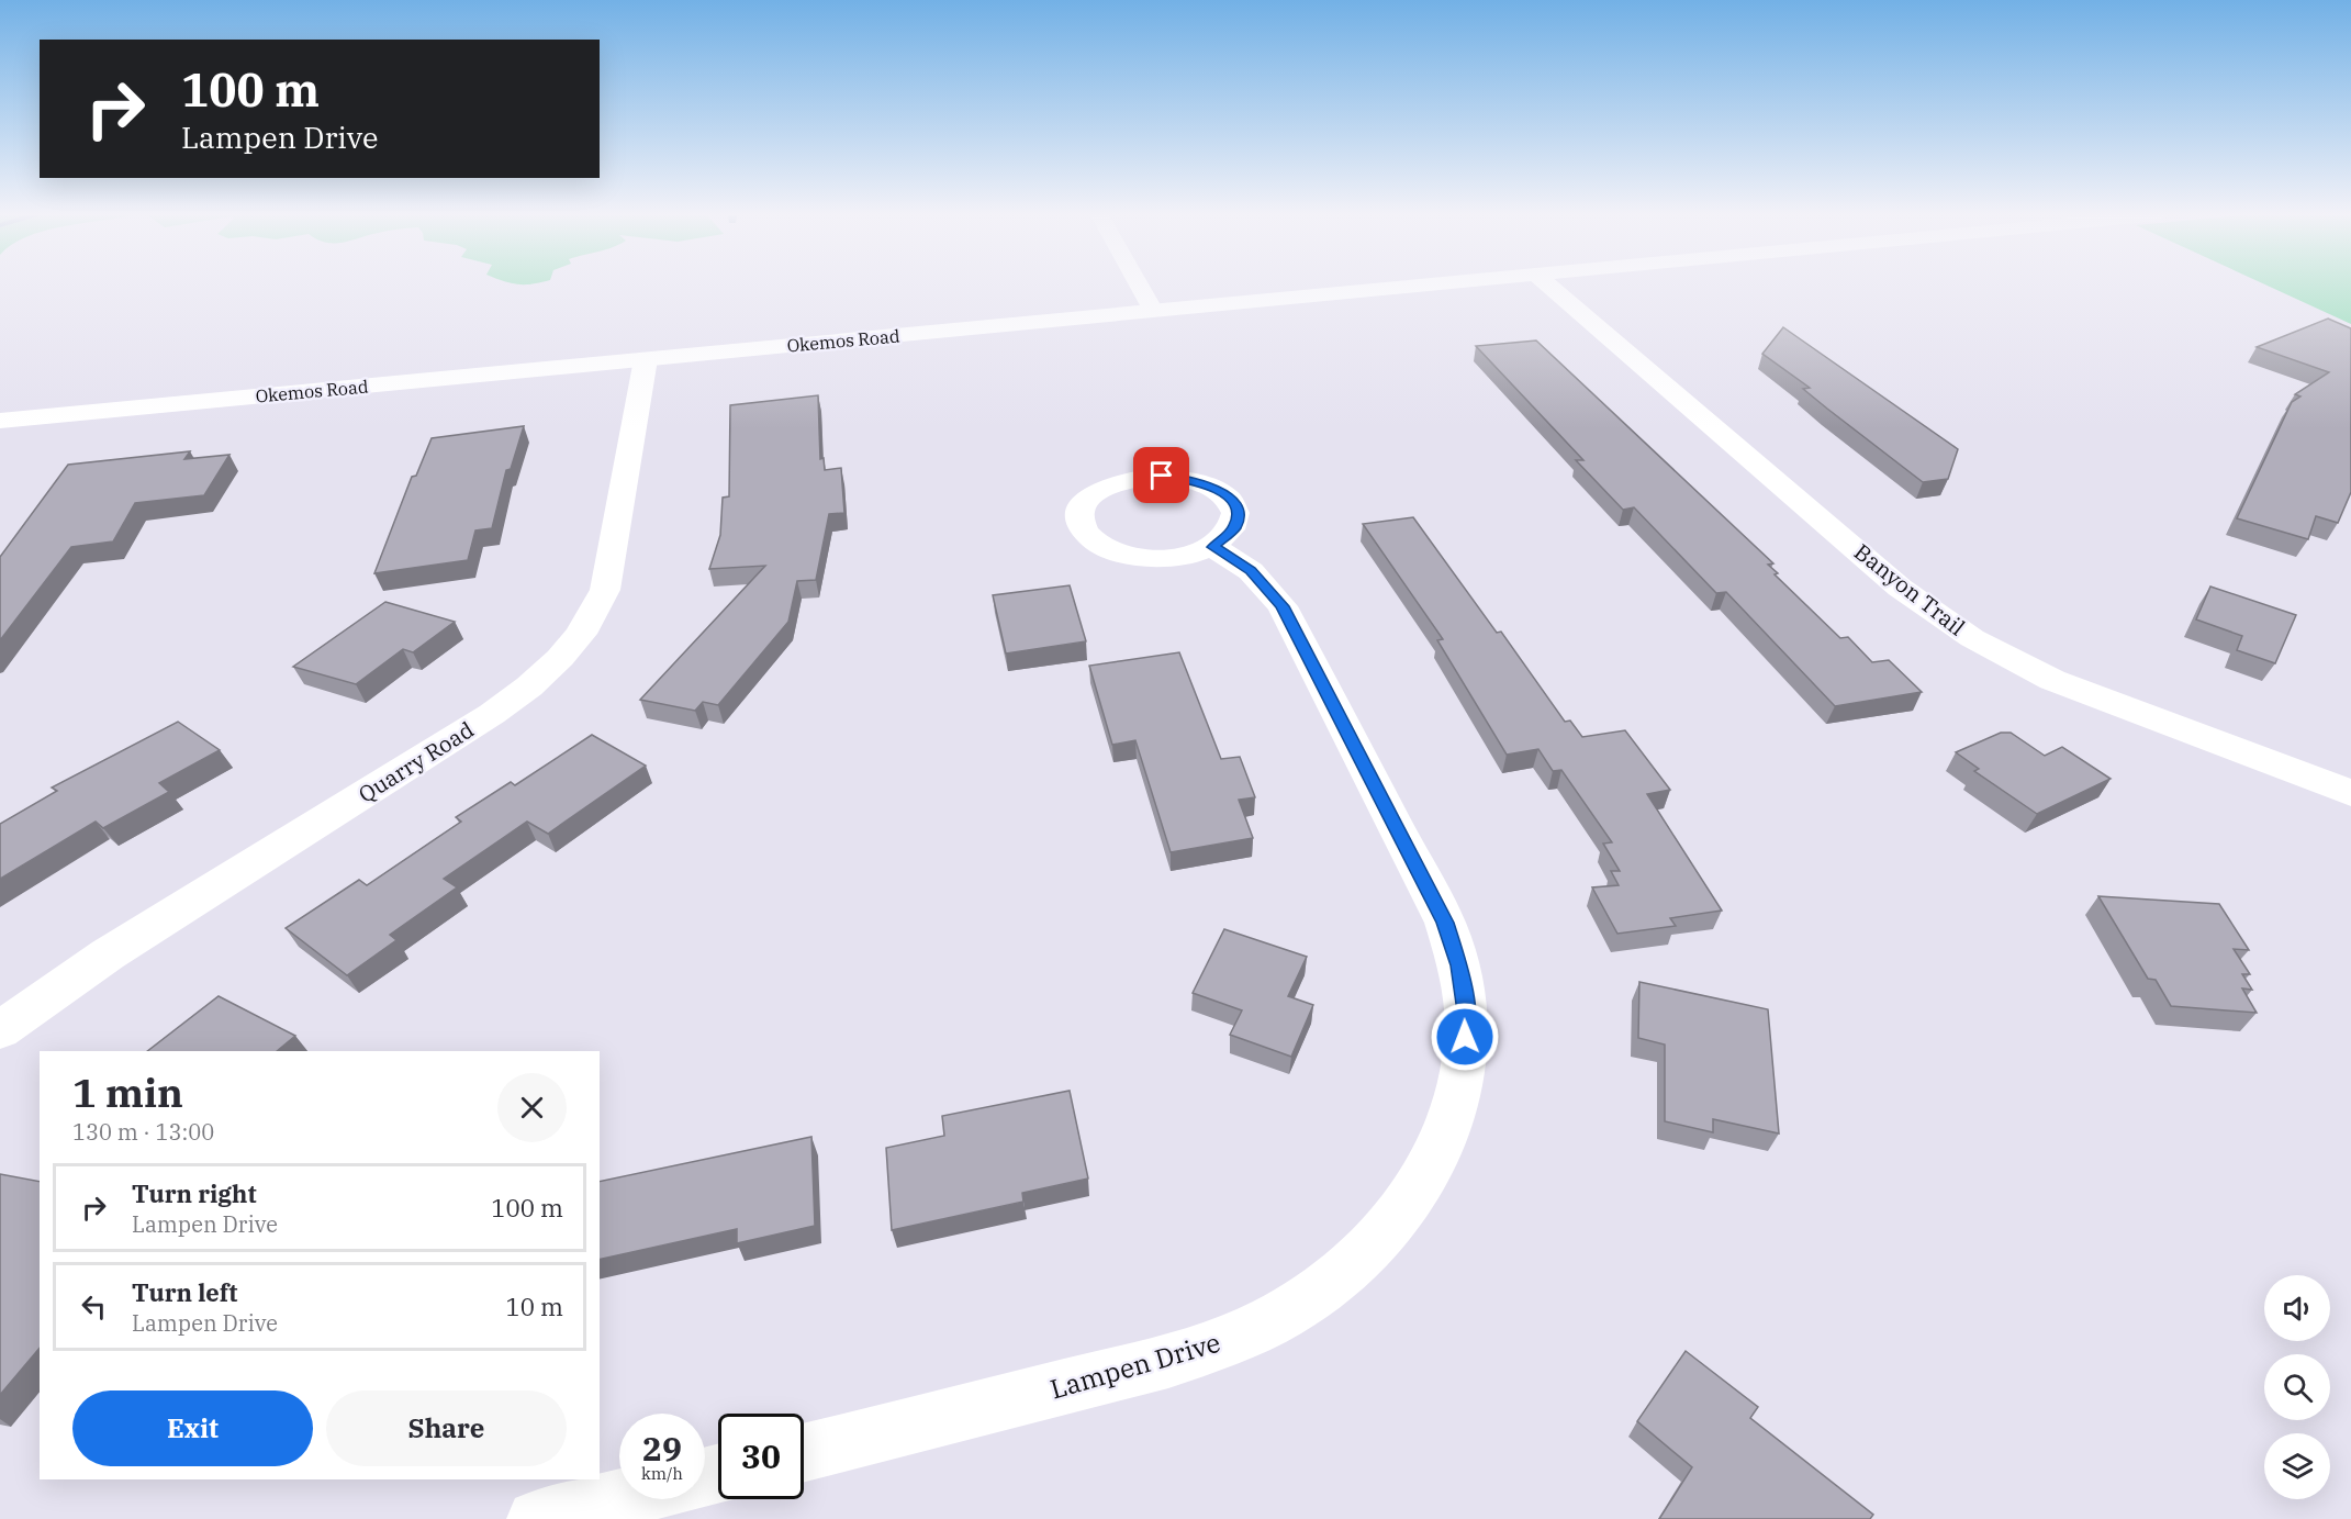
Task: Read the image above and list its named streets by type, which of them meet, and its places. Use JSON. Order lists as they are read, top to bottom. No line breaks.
{"streets":{"street":["Okemos Road","Banyon Trail","Quarry Road","Lampen Drive"]},"crossings":[["Okemos Road","Quarry Road"]],"page":{"turn":["100 m","Lampen Drive"],"heading":["1 min","130 m · 13:00"],"list":[{"name":"Turn right","note":"Lampen Drive","value":"100 m"},{"name":"Turn left","note":"Lampen Drive","value":"10 m"}],"buttons":["Exit","Share"],"speed":"29 km/h","limit":"30"}}
